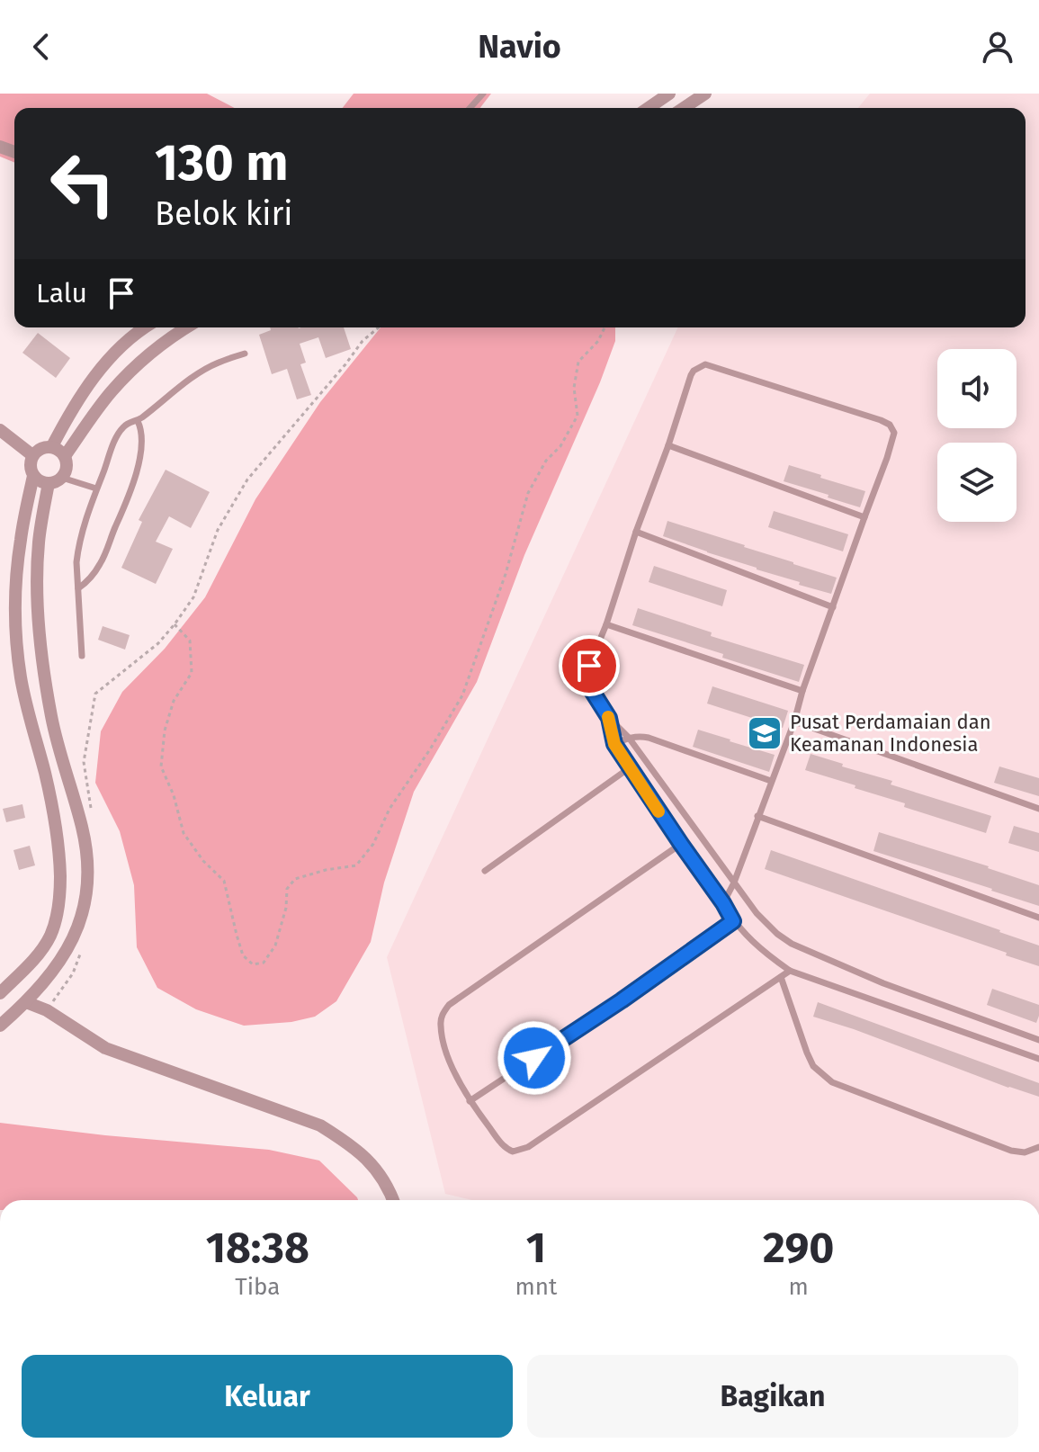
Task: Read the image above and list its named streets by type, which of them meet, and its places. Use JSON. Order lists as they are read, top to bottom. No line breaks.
{"places":{"school or university":["Pusat Perdamaian dan Keamanan Indonesia"]},"page":{"header":"Navio","turn":["130 m","Belok kiri"],"then":"Lalu","eta":["18:38","Tiba","1","mnt","290","m"],"buttons":["Keluar","Bagikan"]}}
